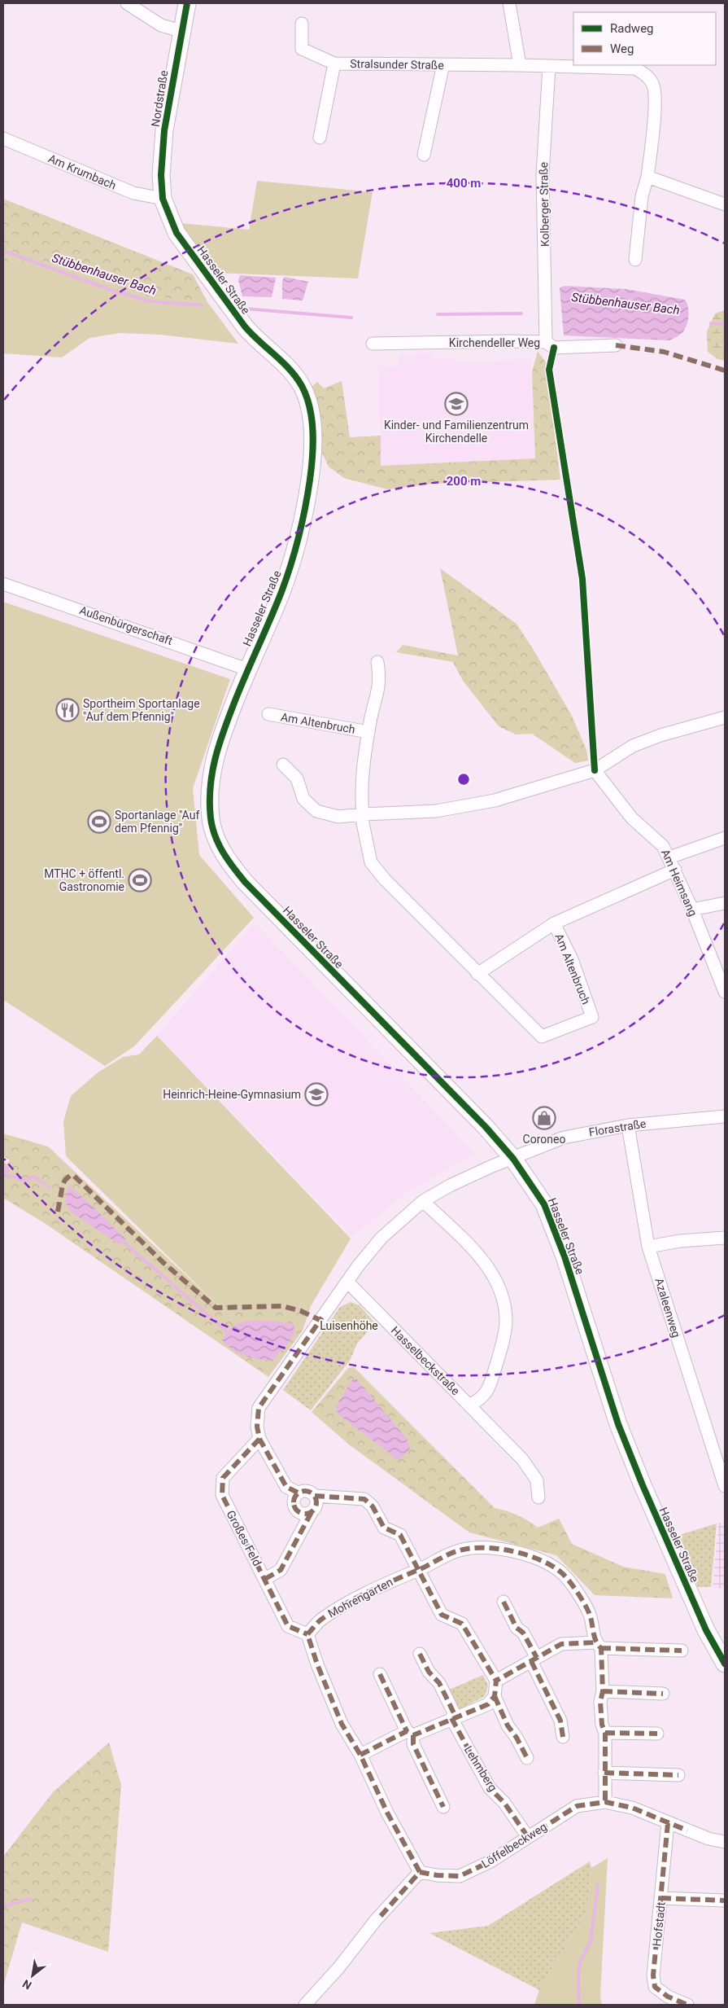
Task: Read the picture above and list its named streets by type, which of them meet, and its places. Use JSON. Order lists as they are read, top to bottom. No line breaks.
{"streets":{"main road":["Nordstraße","Hasseler Straße"],"street":["Stralsunder Straße","Am Krumbach","Kolberger Straße","Kirchendeller Weg","Außenbürgerschaft","Am Altenbruch","Am Heimsang","Florastraße","Azaleenweg","Hasselbeckstraße","Großes Feld","Mohrengarten","Lehmberg","Löffelbeckweg","Hofstadt"]},"crossings":[["Stralsunder Straße","Kolberger Straße"],["Nordstraße","Am Krumbach"],["Nordstraße","Hasseler Straße"],["Am Krumbach","Hasseler Straße"],["Kolberger Straße","Kirchendeller Weg"],["Hasseler Straße","Außenbürgerschaft"],["Hasseler Straße","Florastraße"],["Am Altenbruch","Am Heimsang"],["Florastraße","Azaleenweg"],["Großes Feld","Mohrengarten"],["Mohrengarten","Löffelbeckweg"],["Lehmberg","Löffelbeckweg"],["Löffelbeckweg","Hofstadt"]],"water":["Stübbenhauser Bach"],"parks":["Luisenhöhe"],"places":{"school or university":["Kinder- und Familienzentrum Kirchendelle","Heinrich-Heine-Gymnasium"],"restaurant":["Sportheim Sportanlage \"Auf dem Pfennig\""],"sports":["Sportanlage \"Auf dem Pfennig\"","MTHC + öffentl. Gastronomie"],"shop":["Coroneo"]},"legend":["Radweg","Weg"],"north":"bottom left","rings":["400 m","200 m"]}
